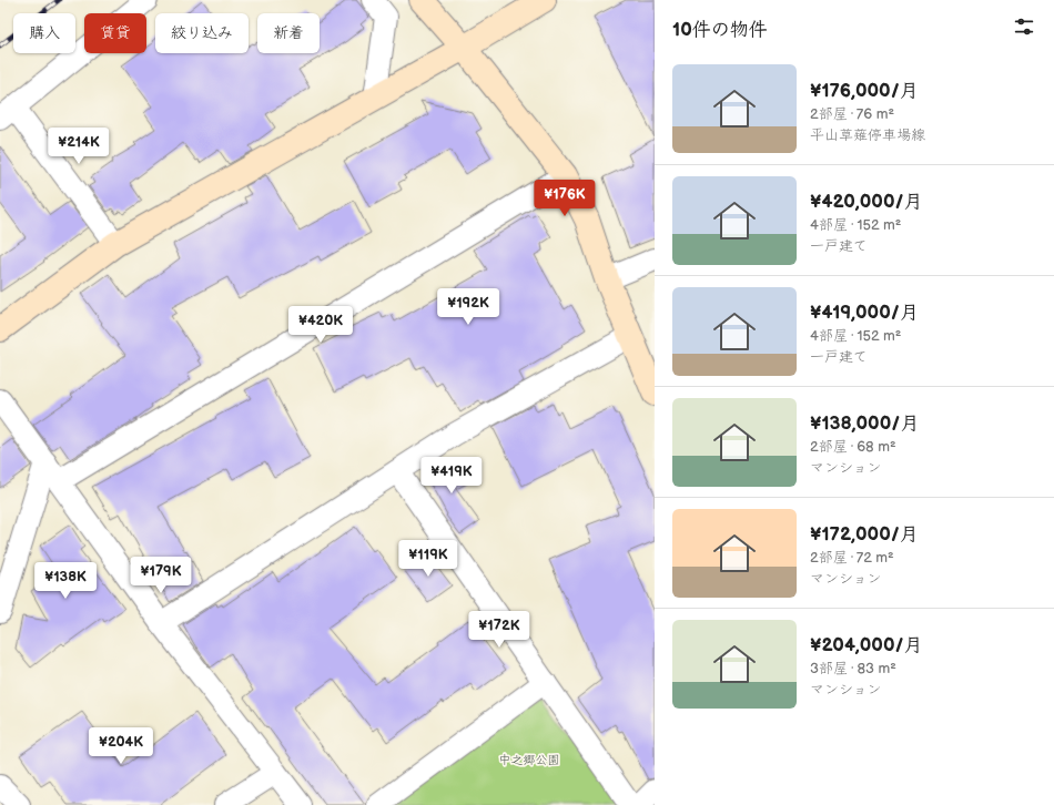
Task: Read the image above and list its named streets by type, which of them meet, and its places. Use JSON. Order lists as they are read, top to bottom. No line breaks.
{"parks":["中之郷公園"],"page":{"heading":"10件の物件","chip":["購入","賃貸","絞り込み","新着"],"list":[{"name":"¥176,000/月","note":"2部屋 · 76 m² · 平山草薙停車場線"},{"name":"¥420,000/月","note":"4部屋 · 152 m² · 一戸建て"},{"name":"¥419,000/月","note":"4部屋 · 152 m² · 一戸建て"},{"name":"¥138,000/月","note":"2部屋 · 68 m² · マンション"},{"name":"¥172,000/月","note":"2部屋 · 72 m² · マンション"},{"name":"¥204,000/月","note":"3部屋 · 83 m² · マンション"}],"price":["¥214K","¥176K","¥192K","¥420K","¥419K","¥119K","¥179K","¥138K","¥172K","¥204K"]}}
